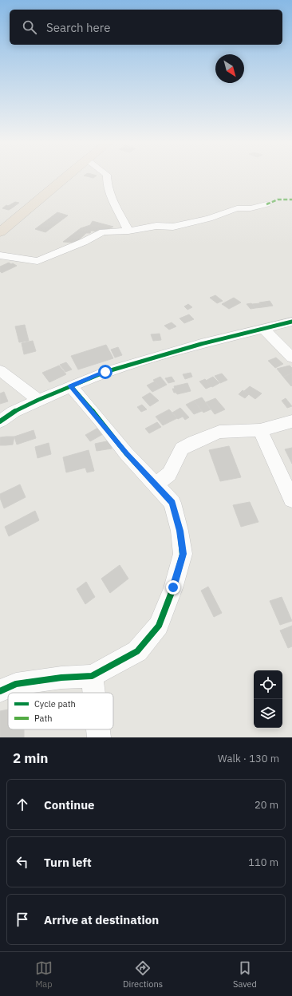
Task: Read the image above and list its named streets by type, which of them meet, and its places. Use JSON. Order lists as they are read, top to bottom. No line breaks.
{"legend":["Cycle path","Path"],"north":"bottom right","page":{"search":"Search here","heading":["2 min","Walk · 130 m"],"list":[["Continue","20 m"],["Turn left","110 m"],"Arrive at destination"],"nav":["Map","Directions","Saved"]}}
